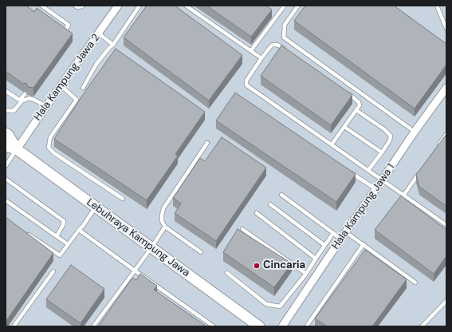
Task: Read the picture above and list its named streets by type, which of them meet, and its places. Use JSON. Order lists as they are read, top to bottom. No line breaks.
{"streets":{"street":["Hala Kampung Jawa 2","Hala Kampung Jawa 1","Lebuhraya Kampung Jawa"]},"crossings":[["Hala Kampung Jawa 2","Lebuhraya Kampung Jawa"]],"places":["Cincaria"]}
